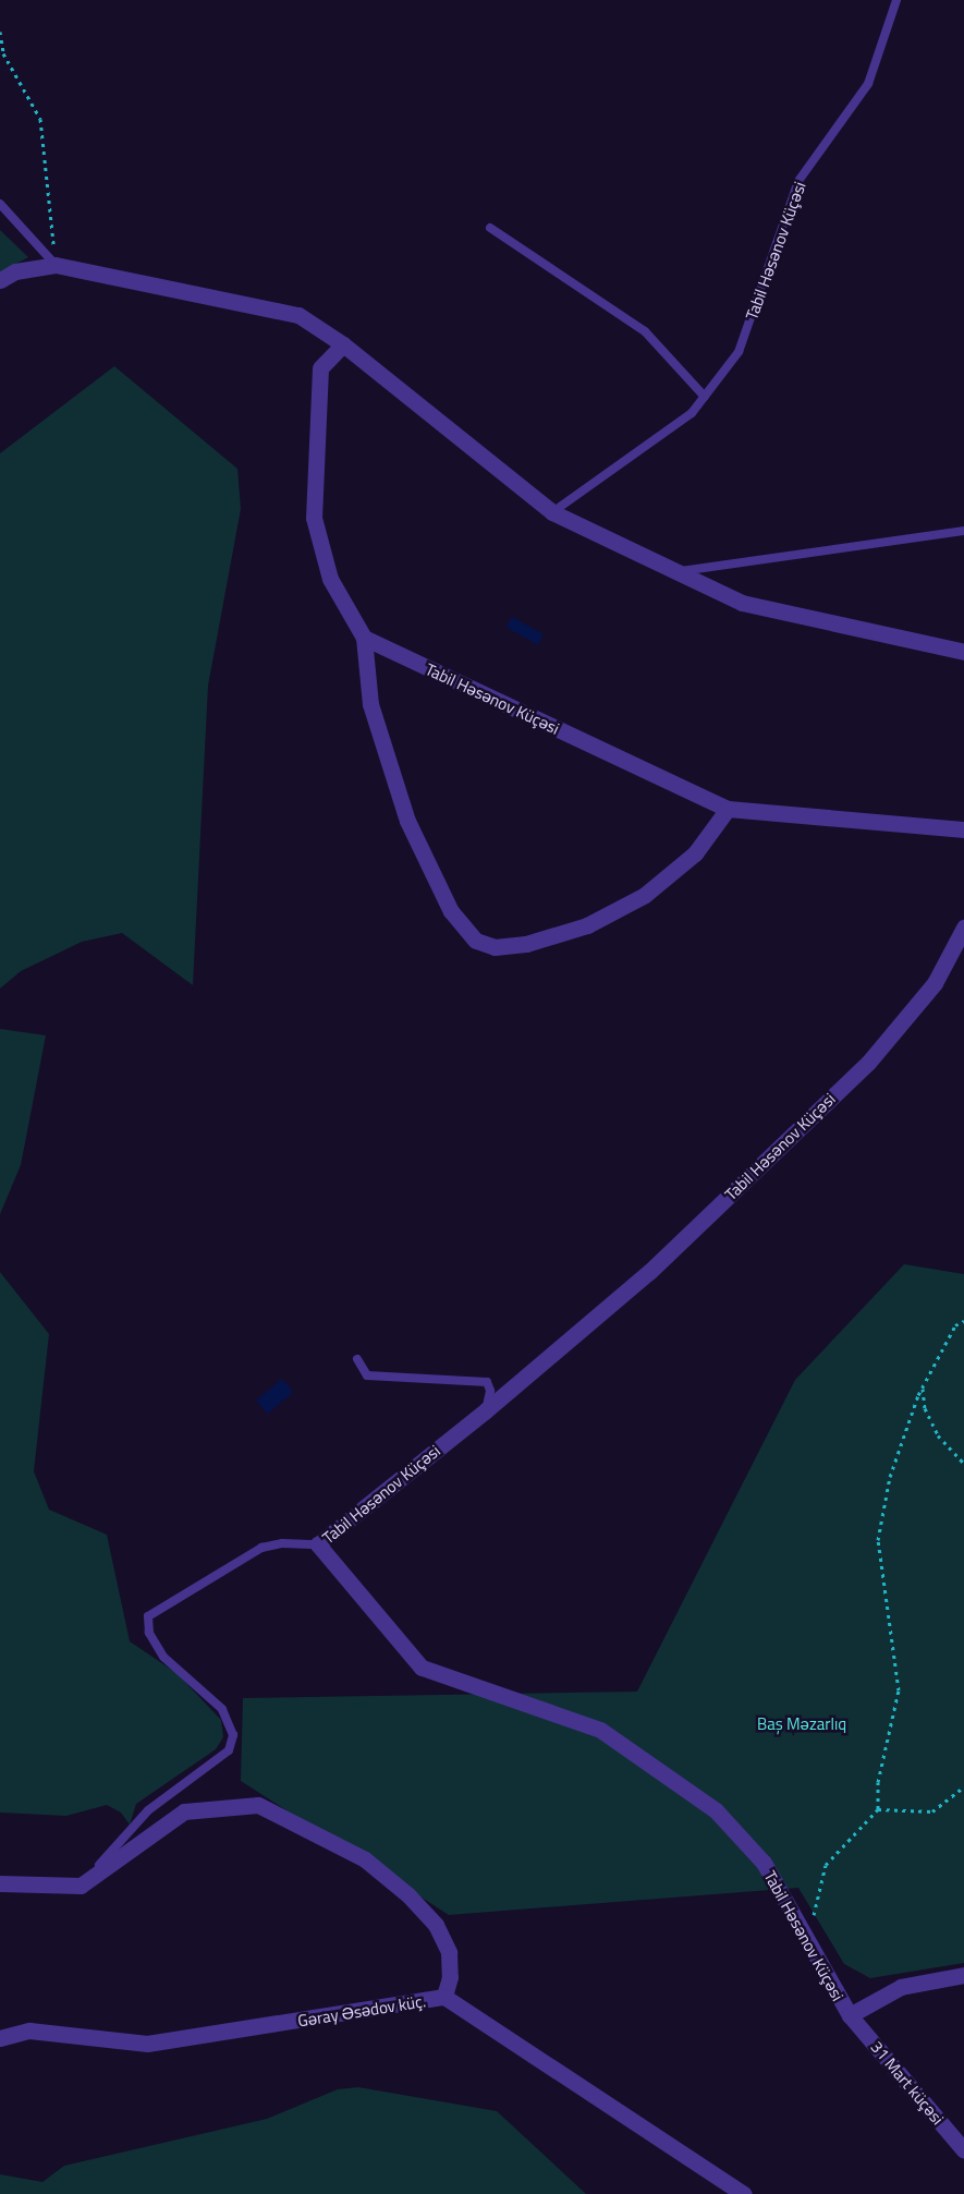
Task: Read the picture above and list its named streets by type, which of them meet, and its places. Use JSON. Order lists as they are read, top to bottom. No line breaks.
{"streets":{"street":["Tabil Həsənov Küçəsi","Gəray Əsədov küç.","31 Mart küçəsi"]},"crossings":[["Tabil Həsənov Küçəsi","31 Mart küçəsi"]],"parks":["Baş Məzarlıq"]}
